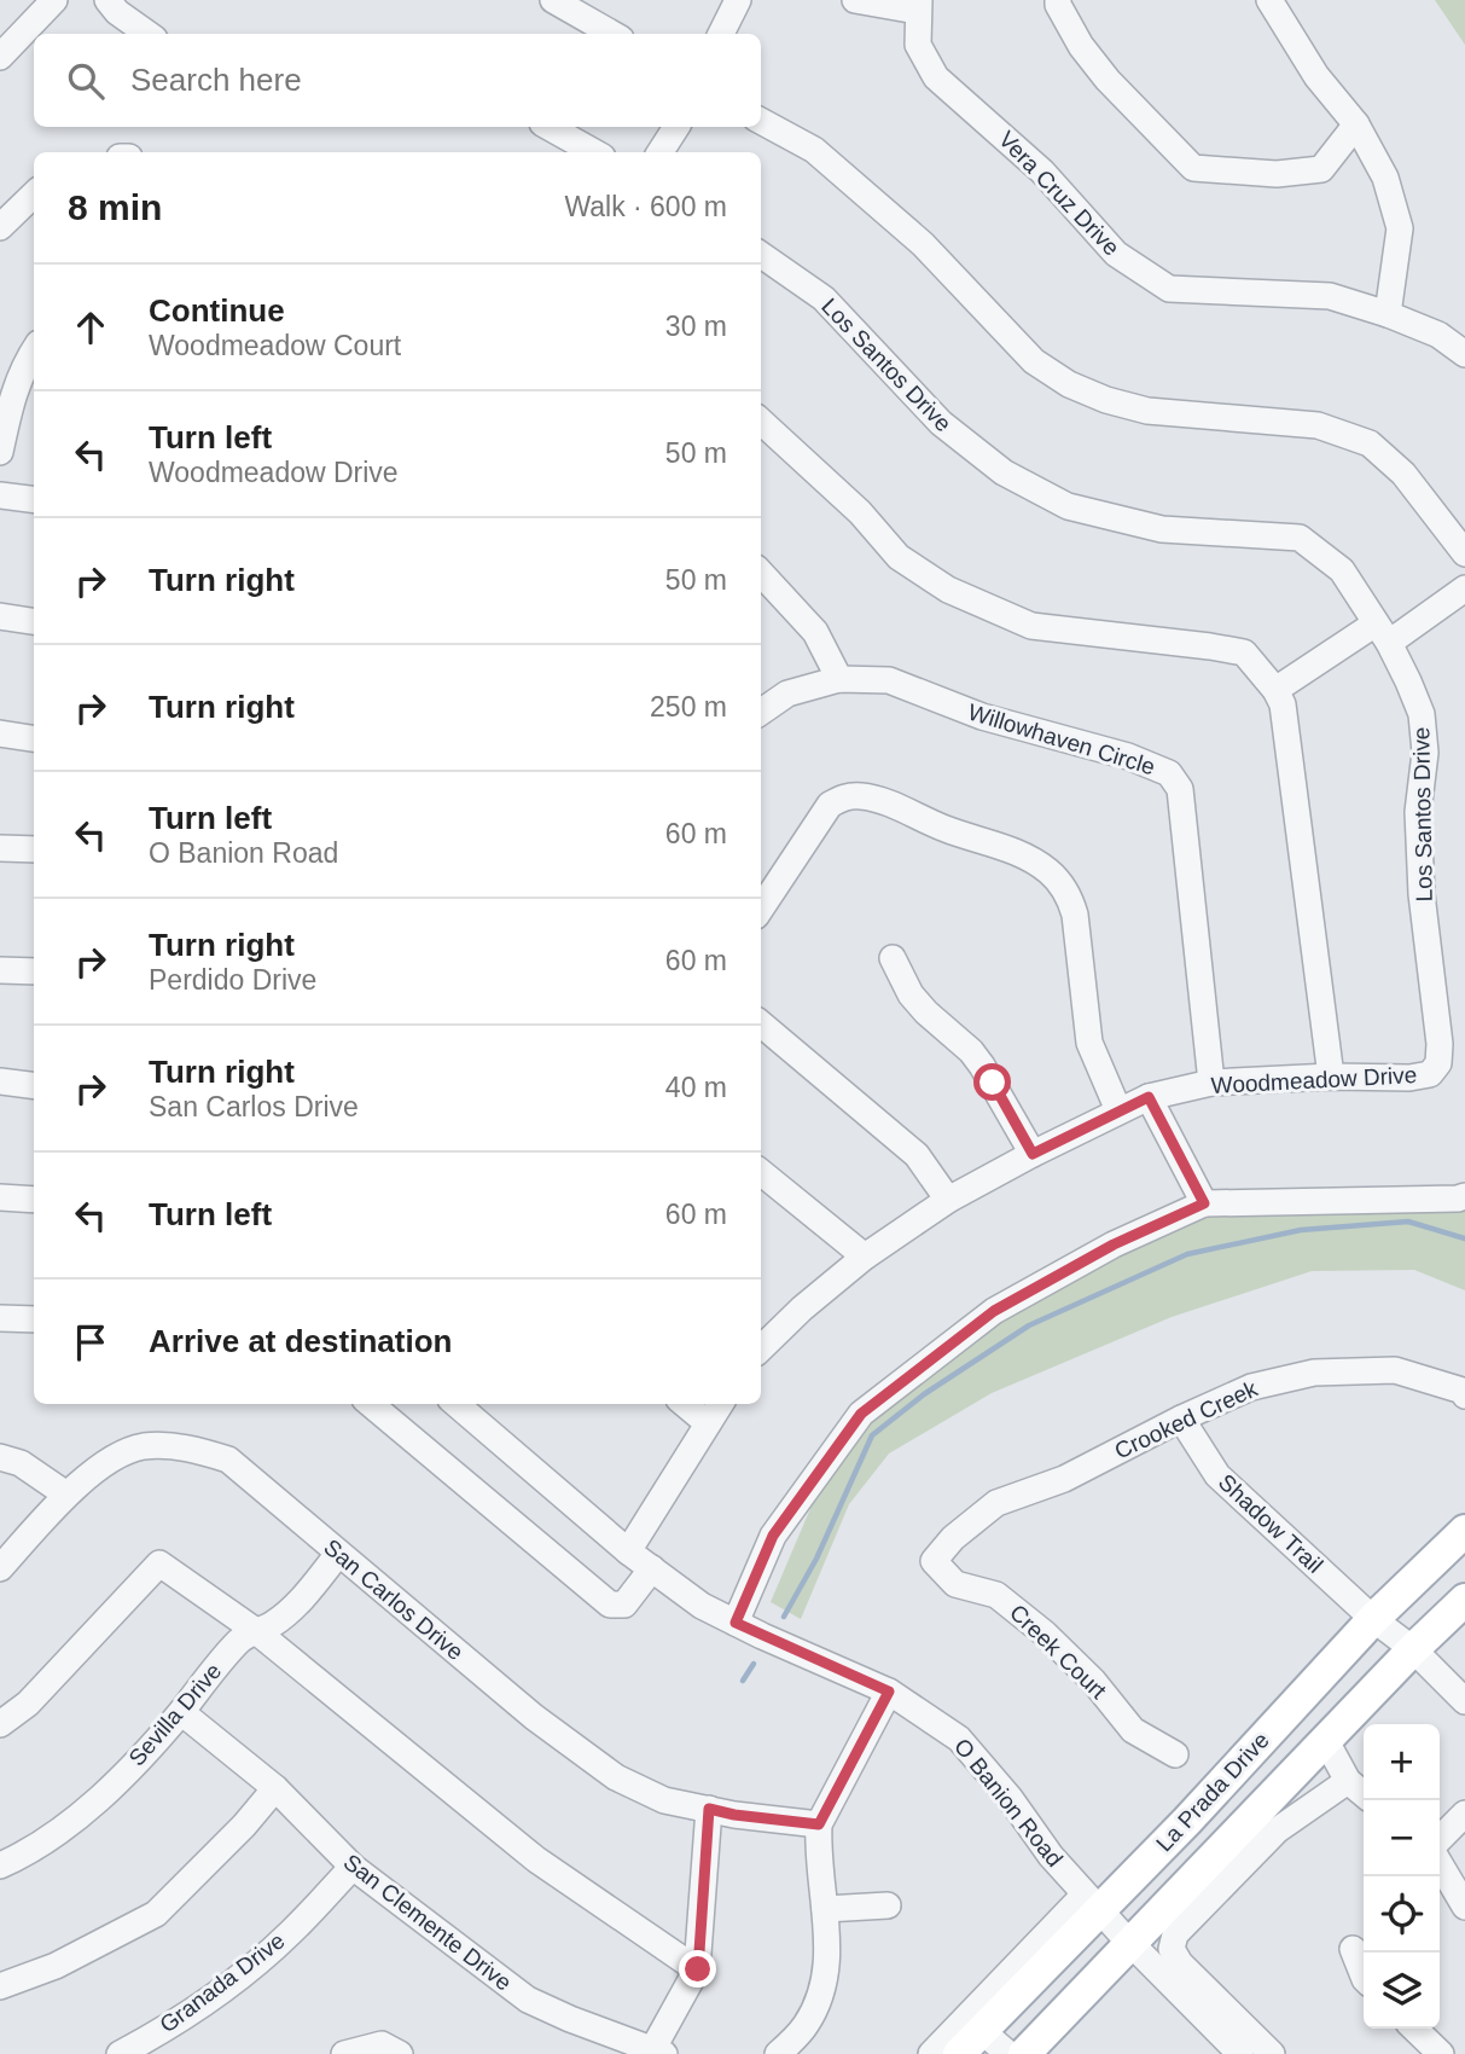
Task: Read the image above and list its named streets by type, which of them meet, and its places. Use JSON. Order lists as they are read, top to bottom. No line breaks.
{"streets":{"main road":["La Prada Drive"],"street":["Vera Cruz Drive","Los Santos Drive","Willowhaven Circle","Woodmeadow Drive","Crooked Creek","Shadow Trail","San Carlos Drive","Creek Court","Sevilla Drive","O Banion Road","San Clemente Drive","Granada Drive"]},"crossings":[["Los Santos Drive","Woodmeadow Drive"],["Willowhaven Circle","Woodmeadow Drive"],["Crooked Creek","Shadow Trail"],["Crooked Creek","Creek Court"],["Shadow Trail","La Prada Drive"],["San Carlos Drive","Sevilla Drive"],["Sevilla Drive","San Clemente Drive"],["La Prada Drive","O Banion Road"],["San Clemente Drive","Granada Drive"]],"page":{"search":"Search here","heading":["8 min","Walk · 600 m"],"list":[["Continue","Woodmeadow Court","30 m"],["Turn left","Woodmeadow Drive","50 m"],["Turn right","50 m"],["Turn right","250 m"],["Turn left","O Banion Road","60 m"],["Turn right","Perdido Drive","60 m"],["Turn right","San Carlos Drive","40 m"],["Turn left","60 m"],"Arrive at destination"],"map_buttons":["+","−"]}}
